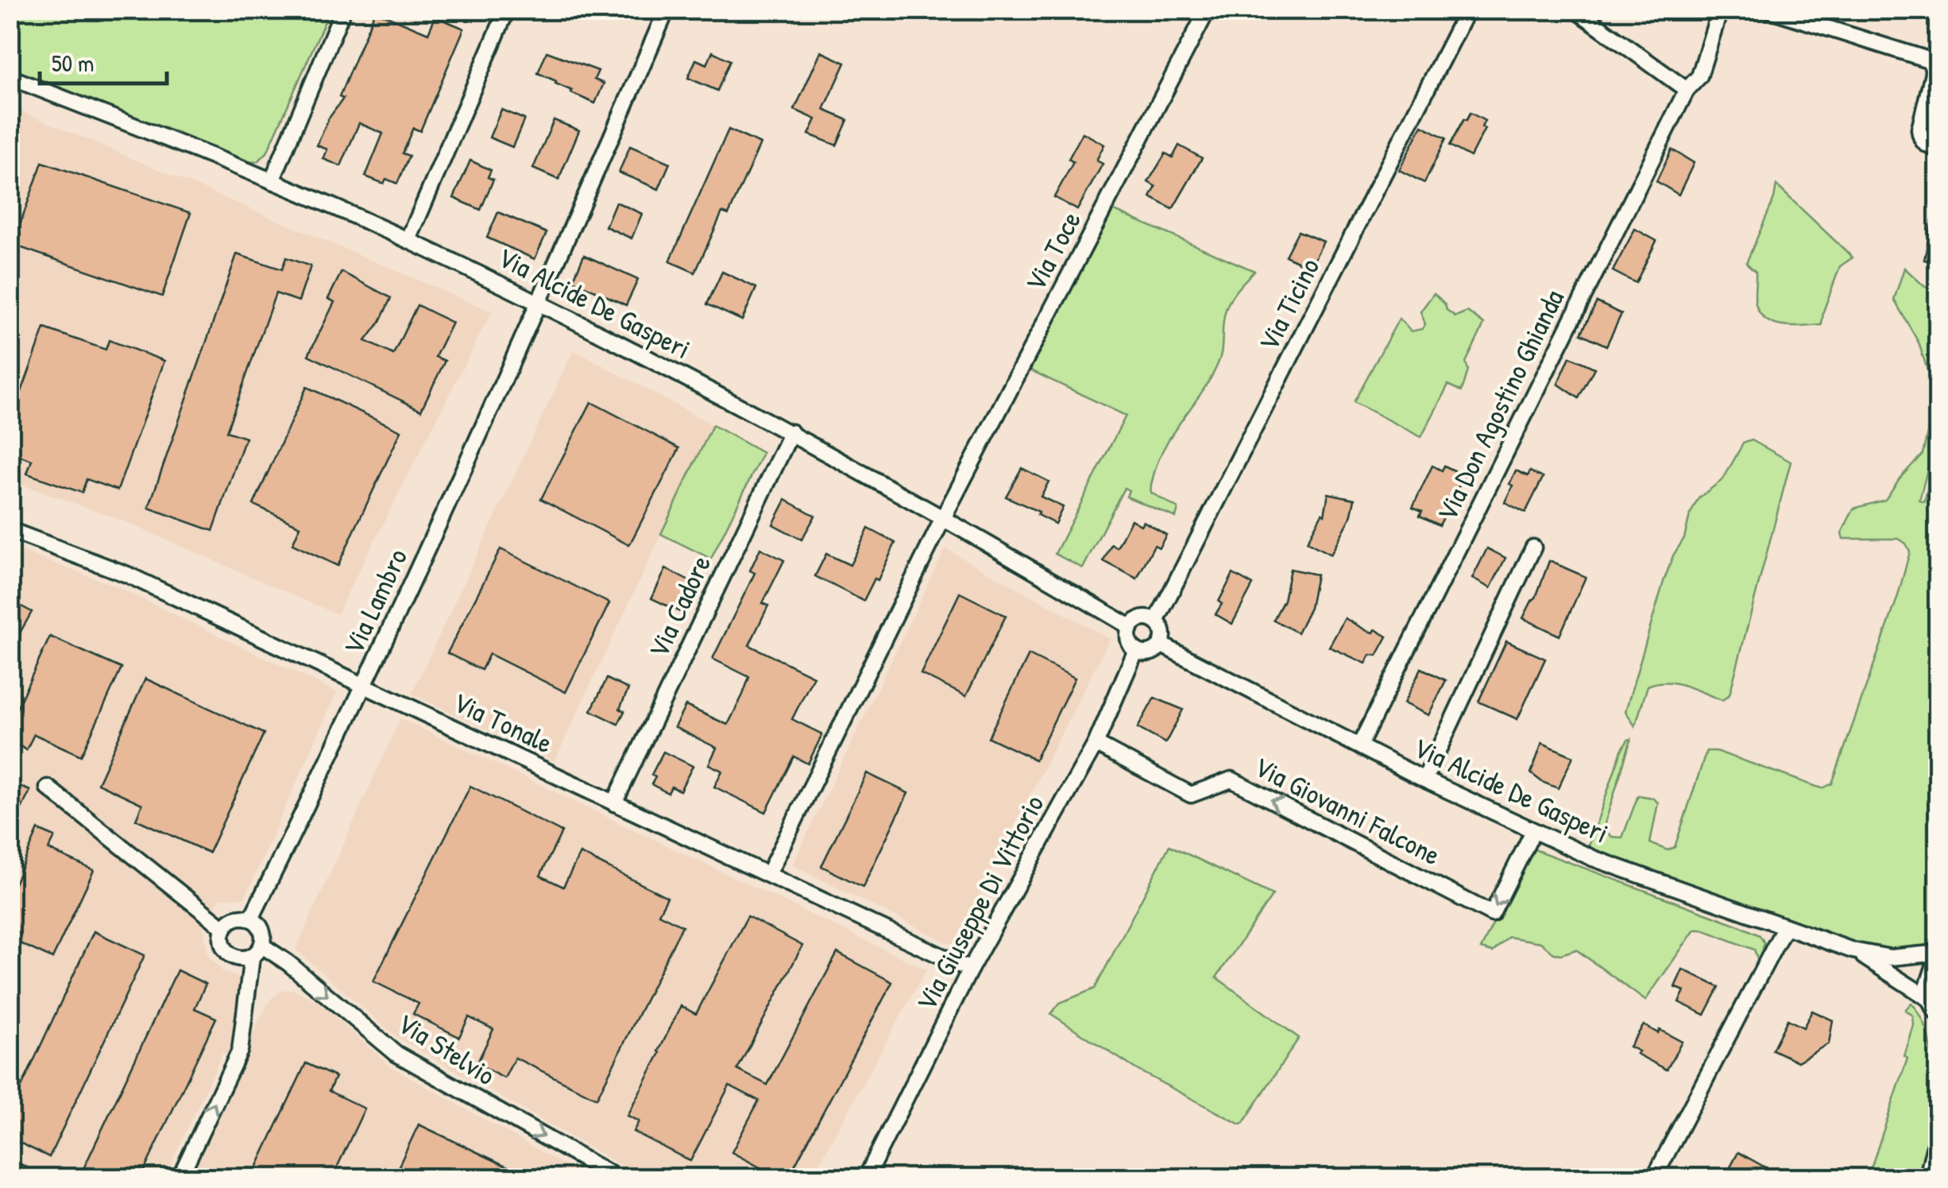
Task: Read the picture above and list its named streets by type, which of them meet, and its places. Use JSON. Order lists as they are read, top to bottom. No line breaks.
{"streets":{"street":["Via Toce","Via Alcide De Gasperi","Via Ticino","Via Don Agostino Ghianda","Via Lambro","Via Cadore","Via Tonale","Via Giovanni Falcone","Via Giuseppe Di Vittorio","Via Stelvio"]},"crossings":[["Via Toce","Via Alcide De Gasperi"],["Via Toce","Via Tonale"],["Via Alcide De Gasperi","Via Ticino"],["Via Alcide De Gasperi","Via Don Agostino Ghianda"],["Via Alcide De Gasperi","Via Lambro"],["Via Alcide De Gasperi","Via Cadore"],["Via Alcide De Gasperi","Via Giovanni Falcone"],["Via Alcide De Gasperi","Via Giuseppe Di Vittorio"],["Via Ticino","Via Giuseppe Di Vittorio"],["Via Lambro","Via Tonale"],["Via Lambro","Via Stelvio"],["Via Cadore","Via Tonale"],["Via Tonale","Via Giuseppe Di Vittorio"],["Via Giovanni Falcone","Via Giuseppe Di Vittorio"]],"one_way":["Via Giovanni Falcone","Via Stelvio"],"scale_bar":"50 m"}
